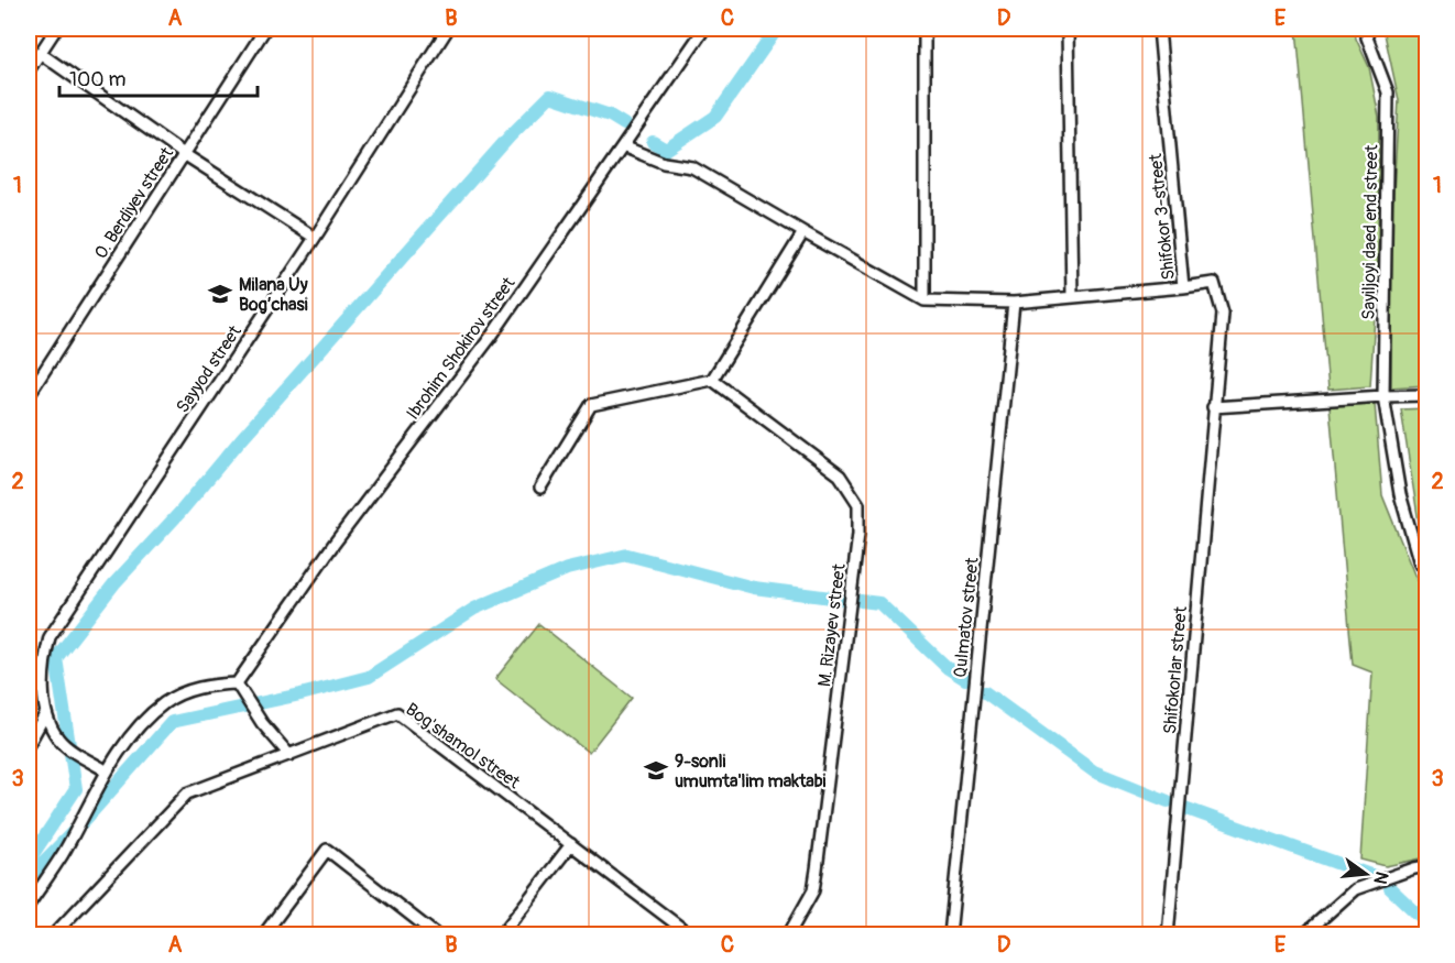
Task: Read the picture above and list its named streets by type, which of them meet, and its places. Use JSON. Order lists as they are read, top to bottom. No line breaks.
{"streets":{"street":["O. Berdiyev street","Shifokor 3-street","Sayiljoyi daed end street","Ibrohim Shokirov street","Sayyod street","Qulmatov street","M. Rizayev street","Shifokorlar street","Bog'shamol street"]},"crossings":[["Shifokor 3-street","Shifokorlar street"]],"places":{"school or university":["Milana Uy Bog’chasi","9-sonli umumta'lim maktabi"]},"scale_bar":"100 m","north":"right","grid":{"columns":["A","B","C","D","E"],"rows":["1","2","3"]}}
